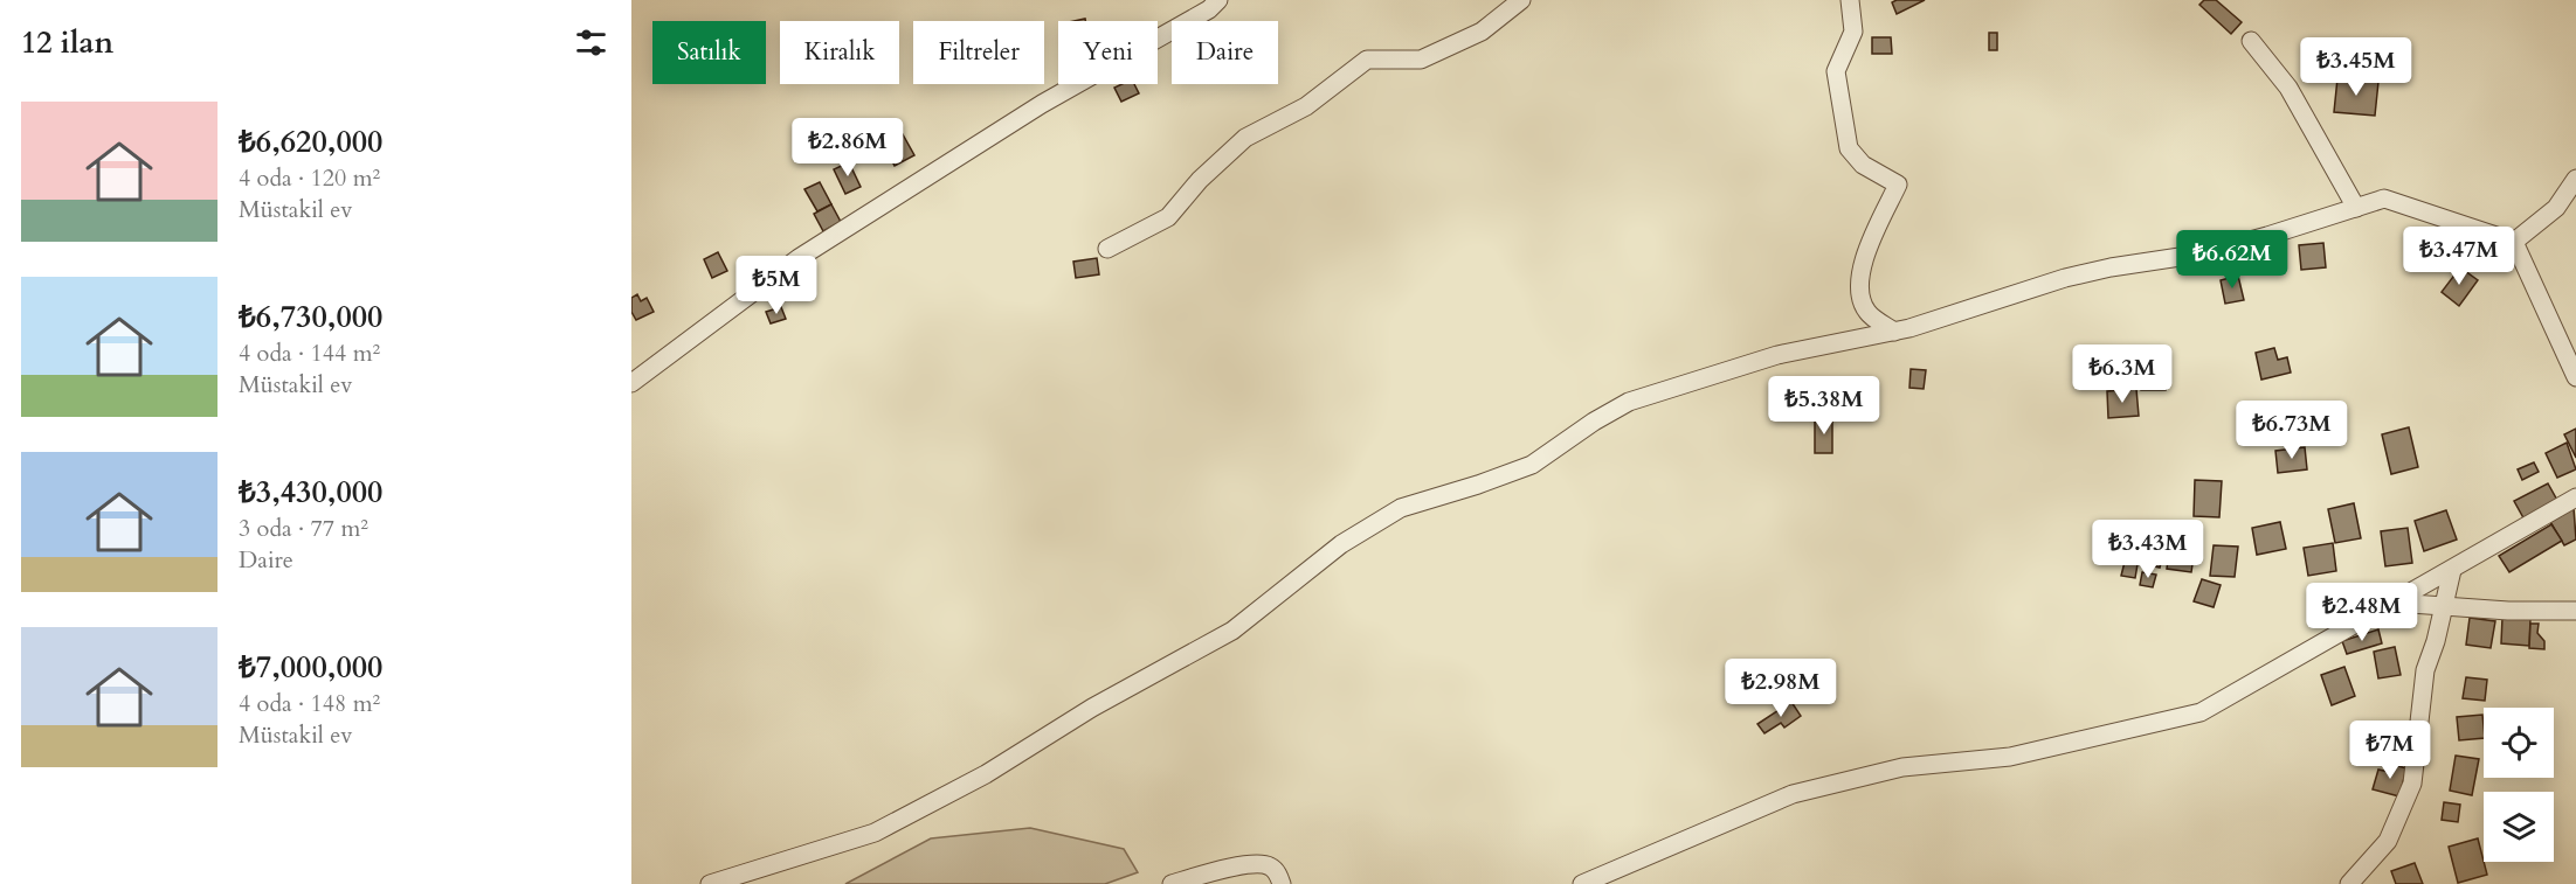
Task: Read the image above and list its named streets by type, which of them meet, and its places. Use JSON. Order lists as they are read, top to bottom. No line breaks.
{"page":{"heading":"12 ilan","chip":["Satılık","Kiralık","Filtreler","Yeni","Daire"],"price":["₺3.45M","₺2.86M","₺3.47M","₺6.62M","₺5M","₺6.3M","₺5.38M","₺6.73M","₺3.43M","₺2.48M","₺2.98M","₺7M"],"list":[{"name":"₺6,620,000","note":"4 oda · 120 m² · Müstakil ev"},{"name":"₺6,730,000","note":"4 oda · 144 m² · Müstakil ev"},{"name":"₺3,430,000","note":"3 oda · 77 m² · Daire"},{"name":"₺7,000,000","note":"4 oda · 148 m² · Müstakil ev"}]}}
